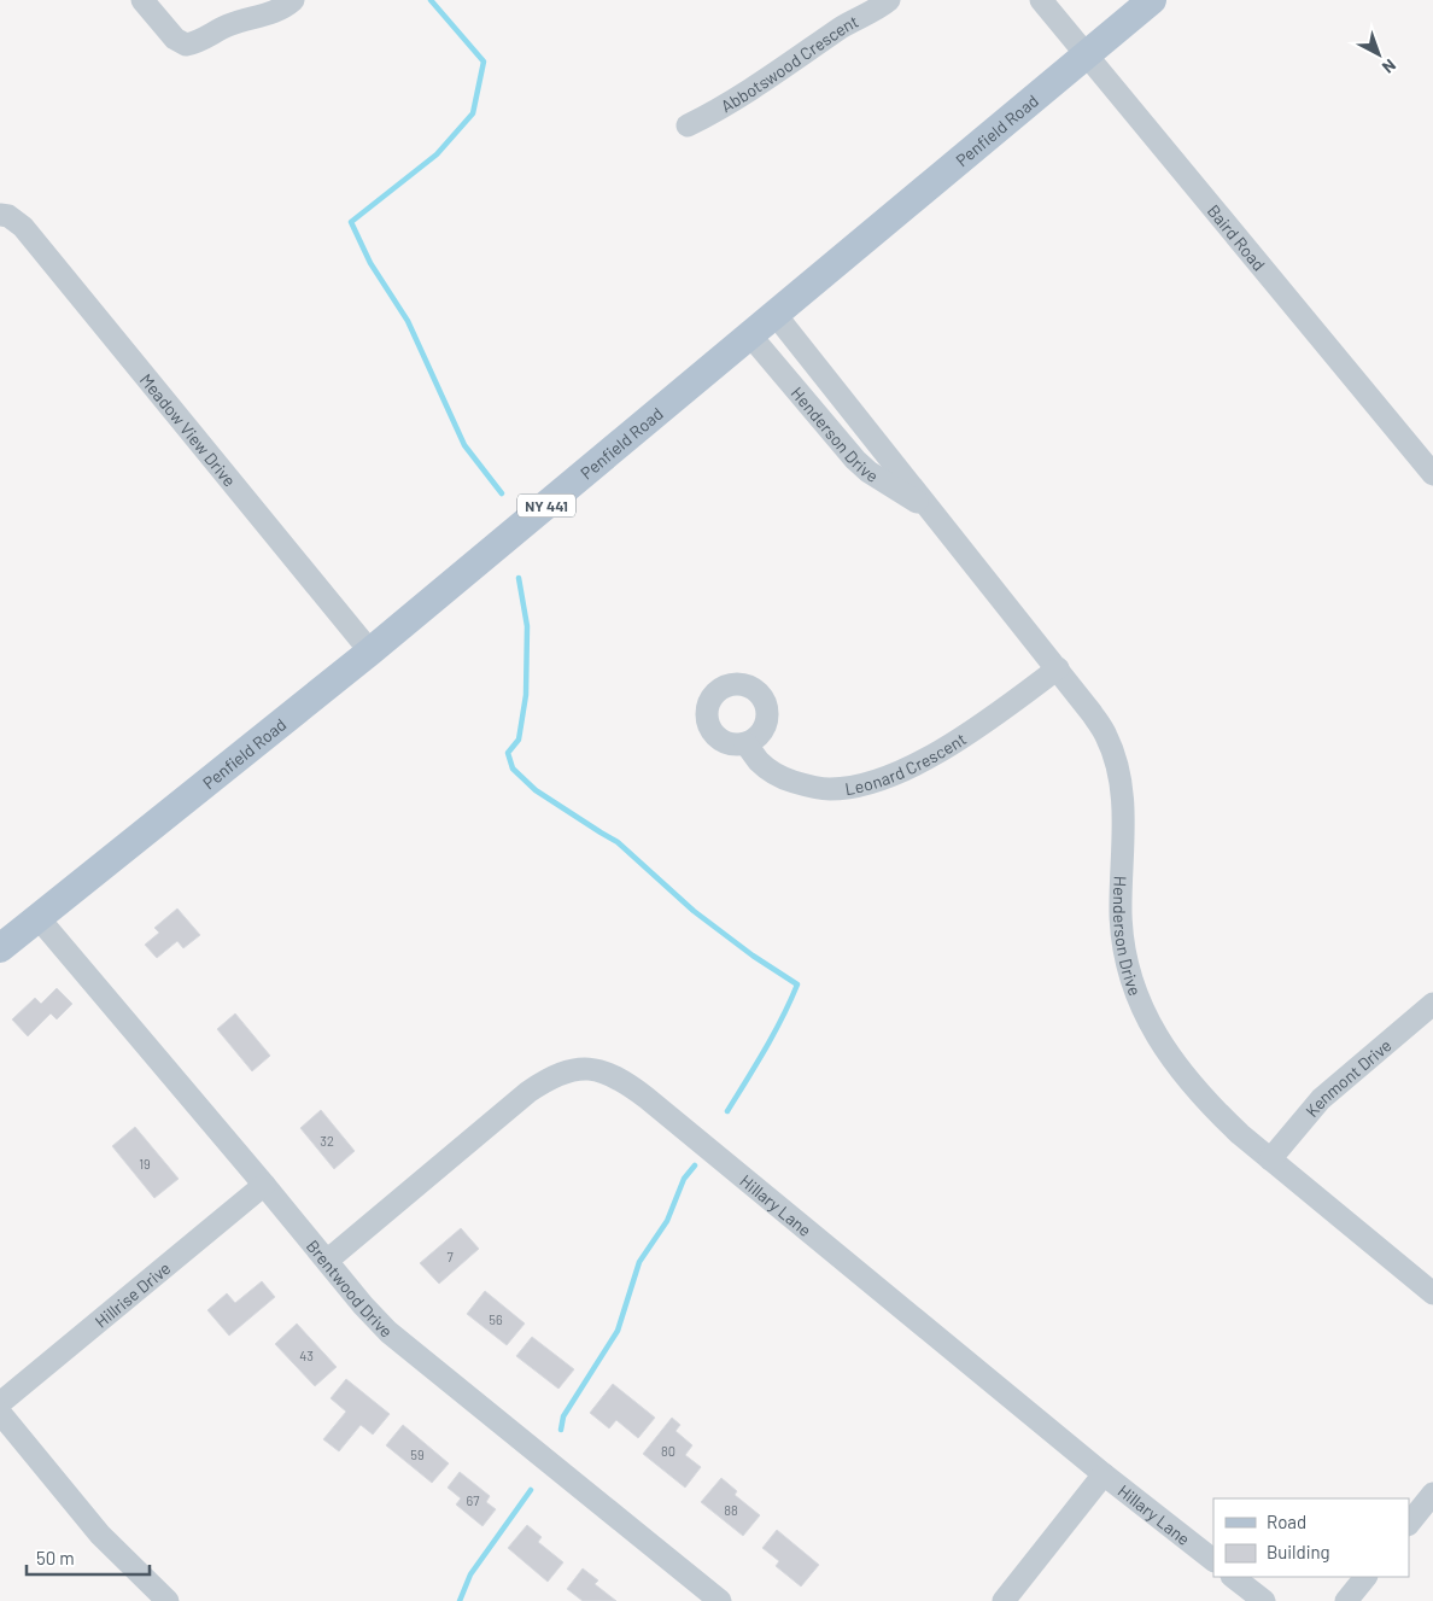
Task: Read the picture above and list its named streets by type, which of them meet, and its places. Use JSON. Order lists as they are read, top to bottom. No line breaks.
{"streets":{"main road":["Penfield Road","NY 441"],"street":["Abbotswood Crescent","Baird Road","Meadow View Drive","Henderson Drive","Leonard Crescent","Kenmont Drive","Hillary Lane","Brentwood Drive","Hillrise Drive"]},"crossings":[["Penfield Road","Baird Road"],["Penfield Road","Meadow View Drive"],["Penfield Road","Henderson Drive"],["Penfield Road","Brentwood Drive"],["Henderson Drive","Leonard Crescent"],["Henderson Drive","Kenmont Drive"],["Hillary Lane","Brentwood Drive"],["Brentwood Drive","Hillrise Drive"]],"house_numbers":["32","19","7","56","43","80","59","67","88"],"legend":["Road","Building"],"scale_bar":"50 m","north":"bottom right"}
